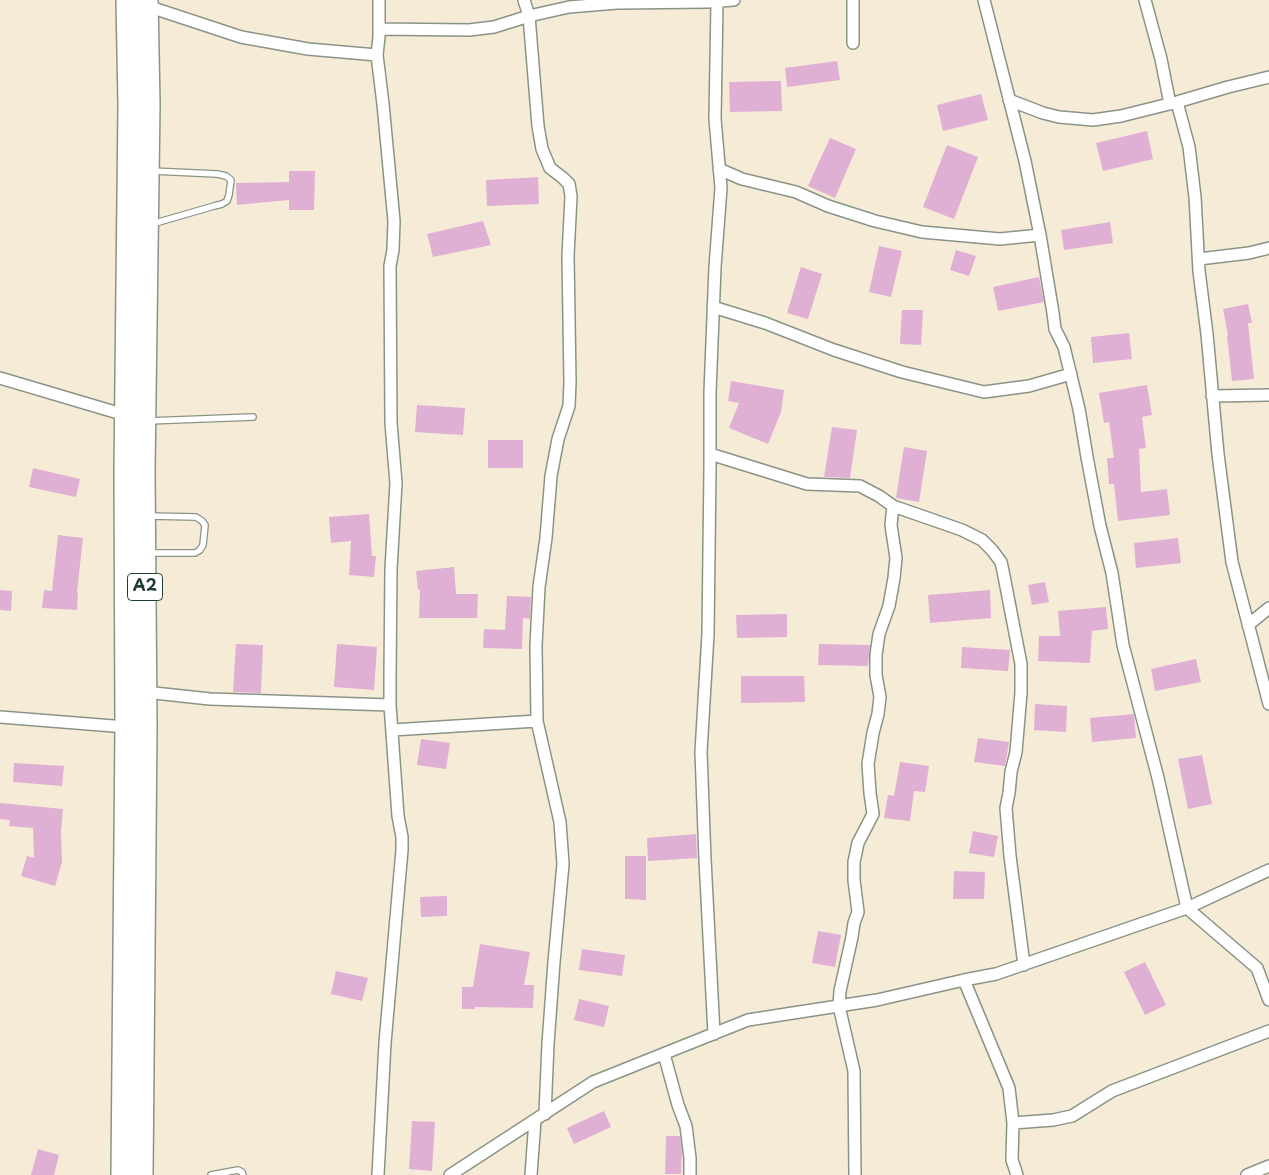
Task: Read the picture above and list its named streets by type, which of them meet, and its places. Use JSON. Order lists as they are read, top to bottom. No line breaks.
{"streets":{"highway":["A2"]}}
